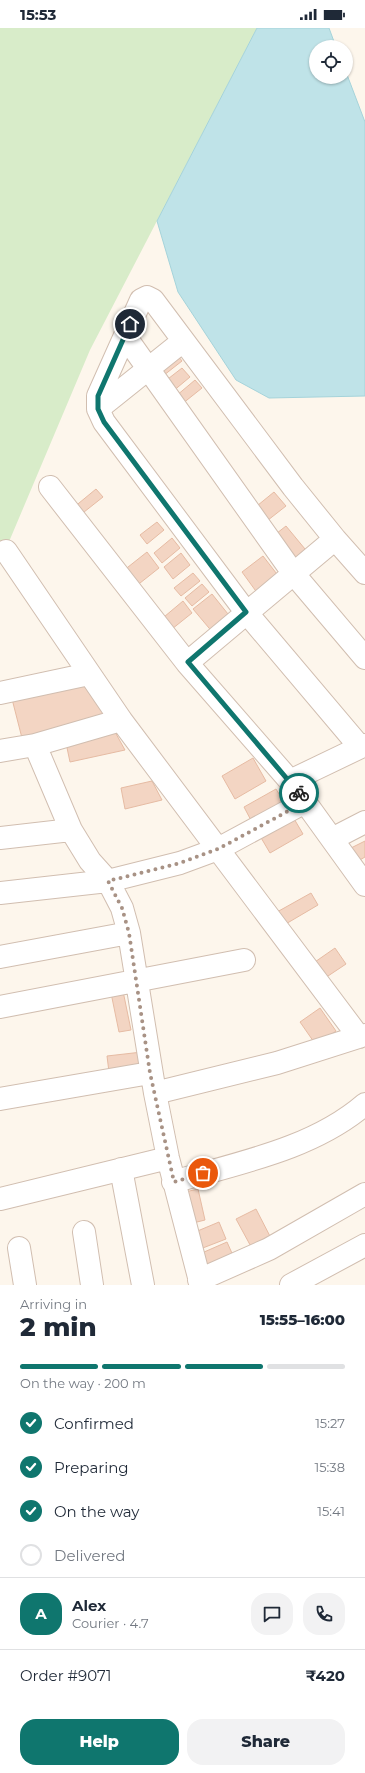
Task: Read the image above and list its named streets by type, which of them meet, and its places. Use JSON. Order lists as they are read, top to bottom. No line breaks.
{"page":{"status":"15:53","heading":["2 min","Arriving in","15:55–16:00"],"panel":["Alex","Courier · 4.7","Order #9071","₹420"],"bar":"On the way · 200 m","list":[["Confirmed","15:27"],["Preparing","15:38"],["On the way","15:41"],"Delivered"],"round":"A","buttons":["Help","Share"]}}
